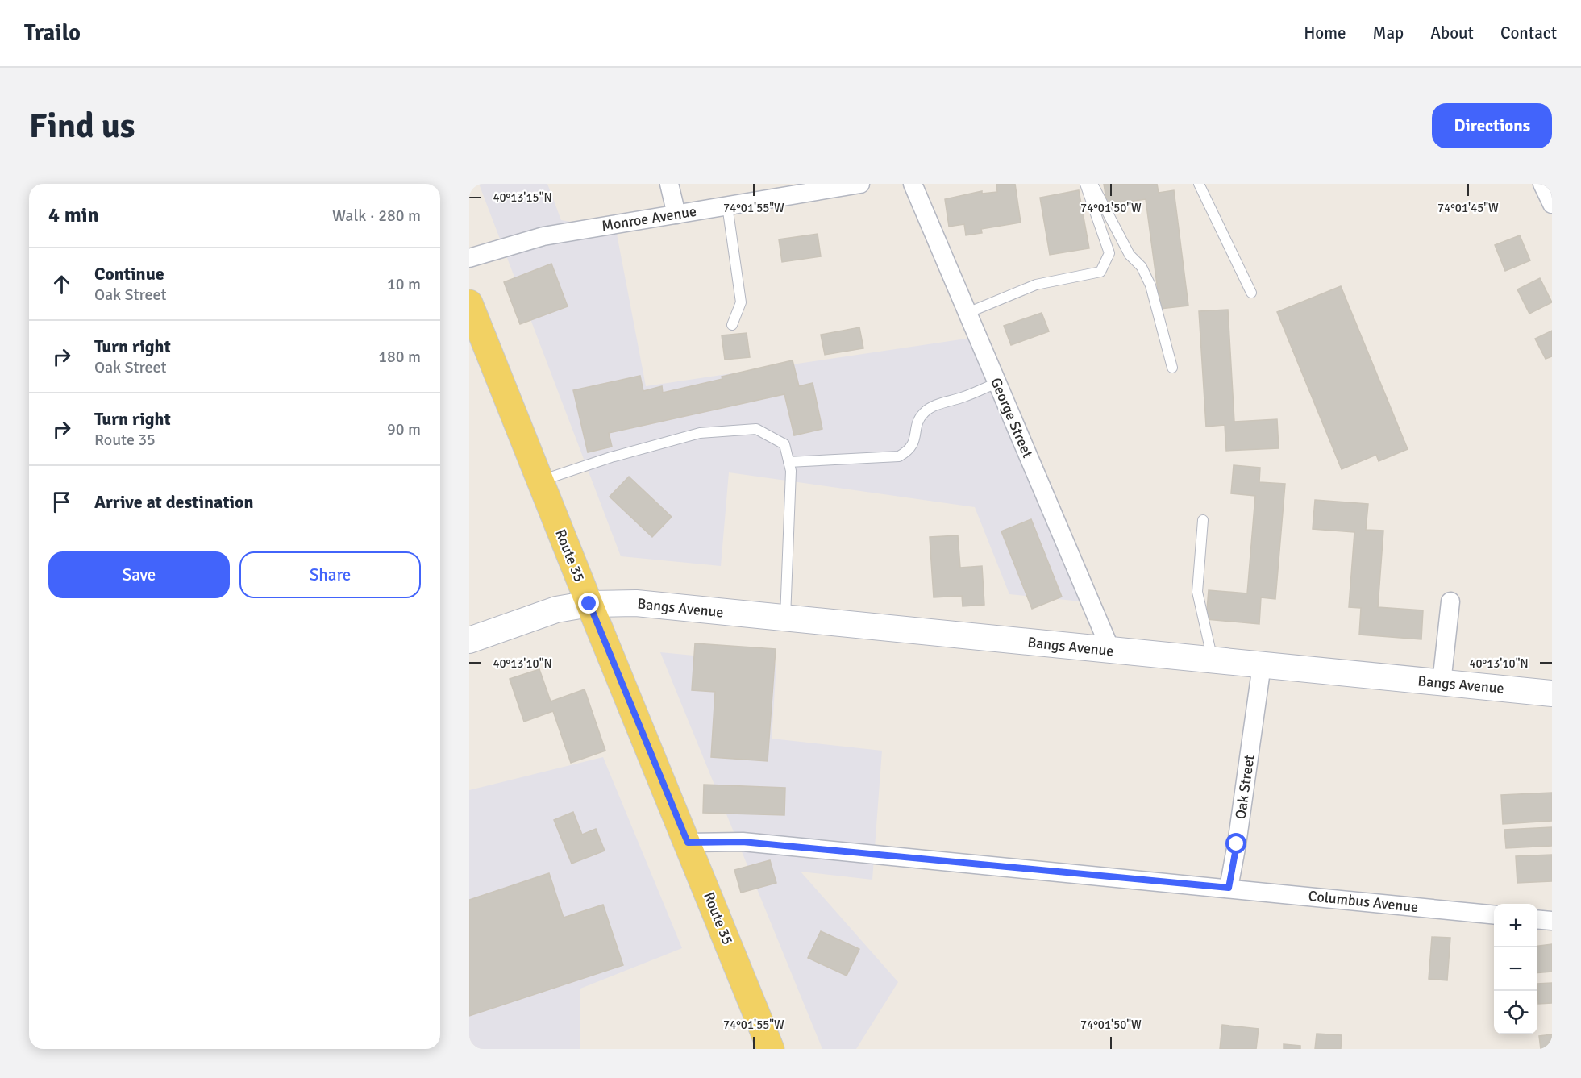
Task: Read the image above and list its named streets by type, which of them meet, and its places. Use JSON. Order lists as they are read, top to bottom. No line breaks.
{"streets":{"main road":["Route 35"],"street":["Monroe Avenue","George Street","Bangs Avenue","Oak Street","Columbus Avenue"]},"crossings":[["George Street","Bangs Avenue"],["Route 35","Bangs Avenue"],["Bangs Avenue","Oak Street"],["Oak Street","Columbus Avenue"]],"page":{"header":"Trailo","nav":["Home","Map","About","Contact"],"buttons":["Directions",["Save","Share"]],"title":"Find us","heading":["4 min","Walk · 280 m"],"list":[["Continue","Oak Street","10 m"],["Turn right","Oak Street","180 m"],["Turn right","Route 35","90 m"],"Arrive at destination"],"map_buttons":["+","−"]},"coordinates":["40°13'15\"N","74°01'55\"W","74°01'50\"W","74°01'45\"W","40°13'10\"N"]}
